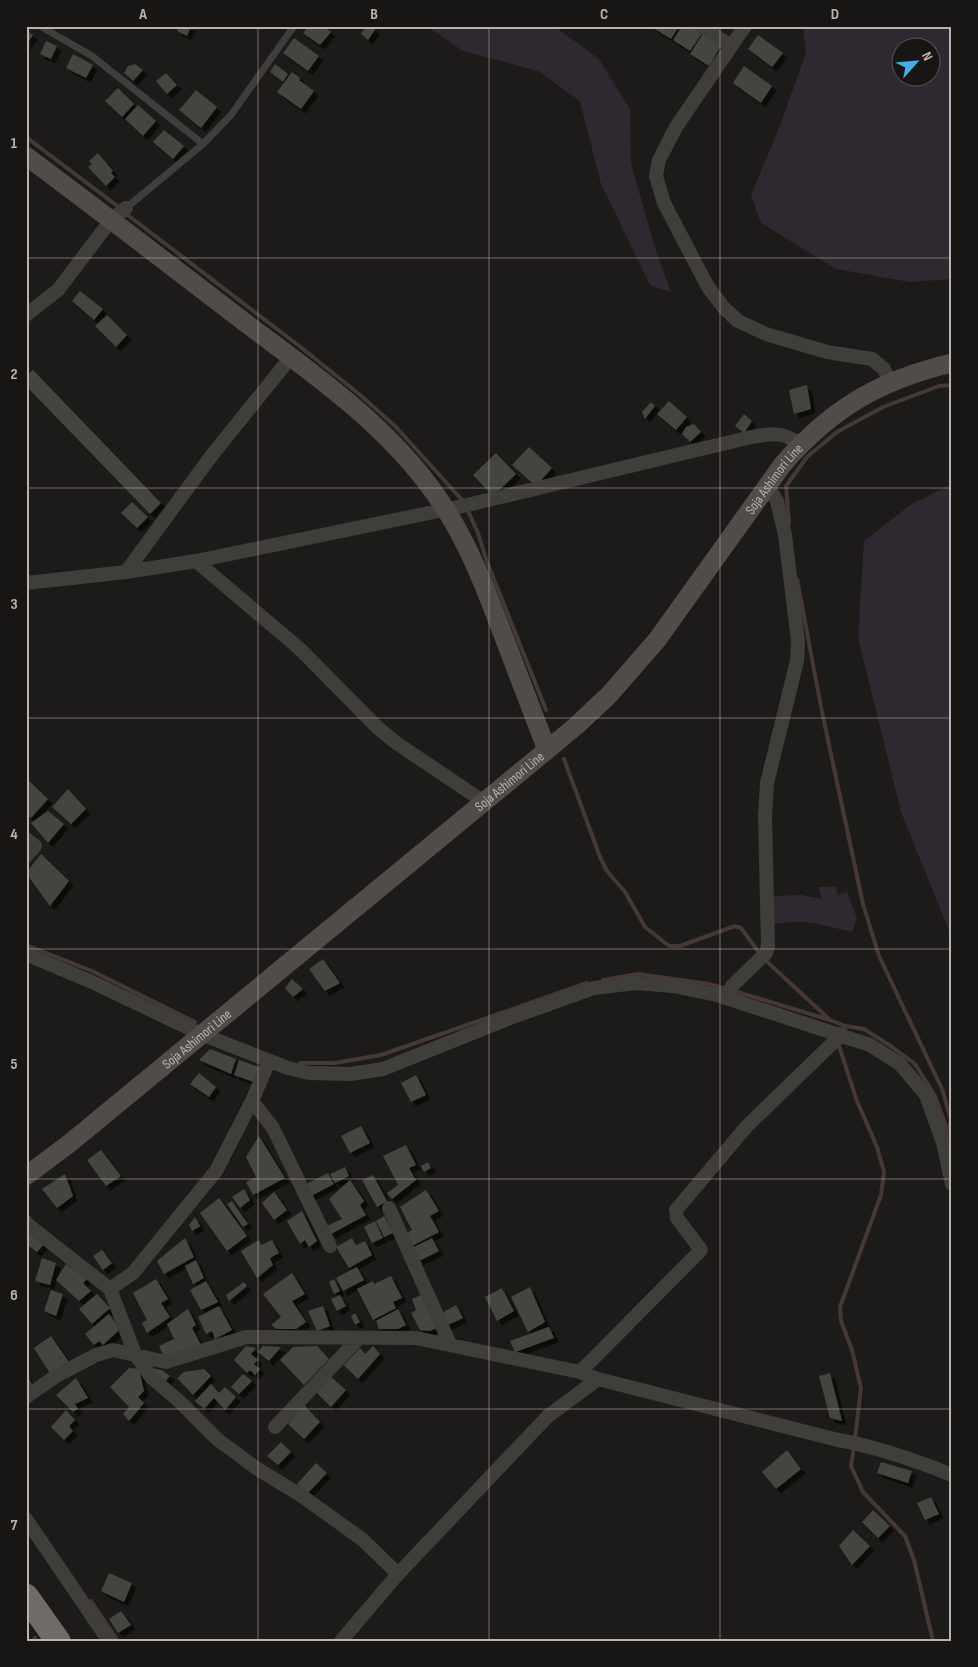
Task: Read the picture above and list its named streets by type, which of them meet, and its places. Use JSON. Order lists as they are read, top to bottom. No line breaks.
{"streets":{"main road":["Soja Ashimori Line"]},"north":"top right","grid":{"columns":["A","B","C","D"],"rows":["1","2","3","4","5","6","7"]}}
